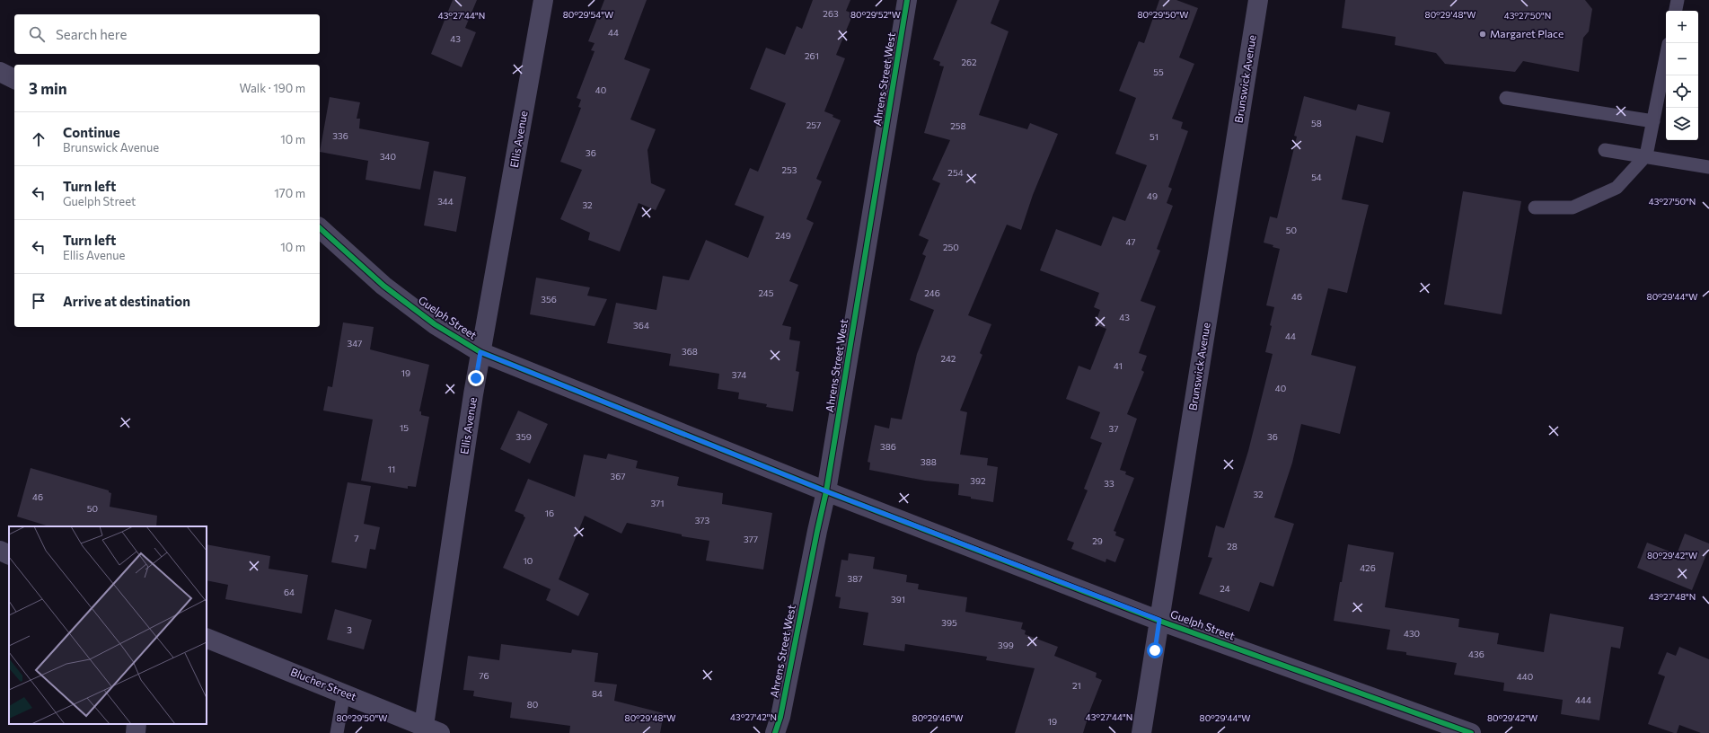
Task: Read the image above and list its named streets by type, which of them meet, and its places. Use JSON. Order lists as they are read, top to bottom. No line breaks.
{"streets":{"street":["Ahrens Street West","Brunswick Avenue","Ellis Avenue","Guelph Street","Blucher Street"]},"crossings":[["Ahrens Street West","Guelph Street"],["Brunswick Avenue","Guelph Street"],["Ellis Avenue","Guelph Street"],["Ellis Avenue","Blucher Street"]],"places":["Margaret Place"],"house_numbers":["263","44","43","261","262","55","40","58","257","258","336","51","36","340","253","254","54","49","344","32","50","249","47","250","245","246","46","356","43","364","44","347","368","242","41","19","374","40","15","37","359","36","386","388","11","367","392","33","32","46","371","50","16","373","7","377","29","28","10","426","387","24","64","391","395","3","430","399","436","76","440","21","84","444","80","19"],"page":{"map_buttons":["+","−"],"search":"Search here","heading":["3 min","Walk · 190 m"],"list":[["Continue","Brunswick Avenue","10 m"],["Turn left","Guelph Street","170 m"],["Turn left","Ellis Avenue","10 m"],"Arrive at destination"]},"coordinates":["80°29'54\"W","80°29'52\"W","80°29'50\"W","80°29'48\"W","43°27'44\"N","43°27'50\"N","80°29'44\"W","80°29'42\"W","43°27'48\"N","43°27'42\"N","80°29'46\"W"]}
